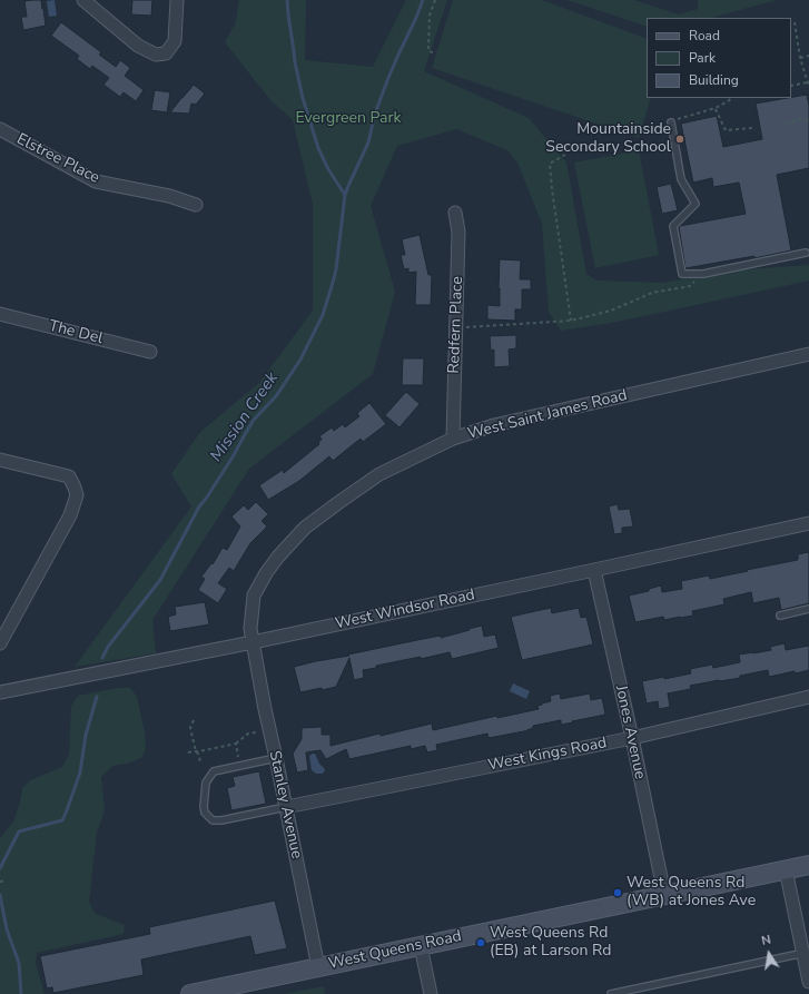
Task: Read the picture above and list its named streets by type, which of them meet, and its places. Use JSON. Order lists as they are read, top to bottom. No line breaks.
{"streets":{"main road":["West Queens Road"],"street":["Elstree Place","Redfern Place","The Del","West Saint James Road","West Windsor Road","Jones Avenue","West Kings Road","Stanley Avenue"]},"crossings":[["Redfern Place","West Saint James Road"],["West Saint James Road","West Windsor Road"],["West Saint James Road","Stanley Avenue"],["West Windsor Road","Jones Avenue"],["West Windsor Road","Stanley Avenue"],["Jones Avenue","West Kings Road"],["Jones Avenue","West Queens Road"],["West Kings Road","Stanley Avenue"],["Stanley Avenue","West Queens Road"]],"water":["Mission Creek"],"parks":["Evergreen Park"],"places":["Mountainside Secondary School","West Queens Rd (WB) at Jones Ave","West Queens Rd (EB) at Larson Rd"],"legend":["Road","Park","Building"],"north":"top"}
